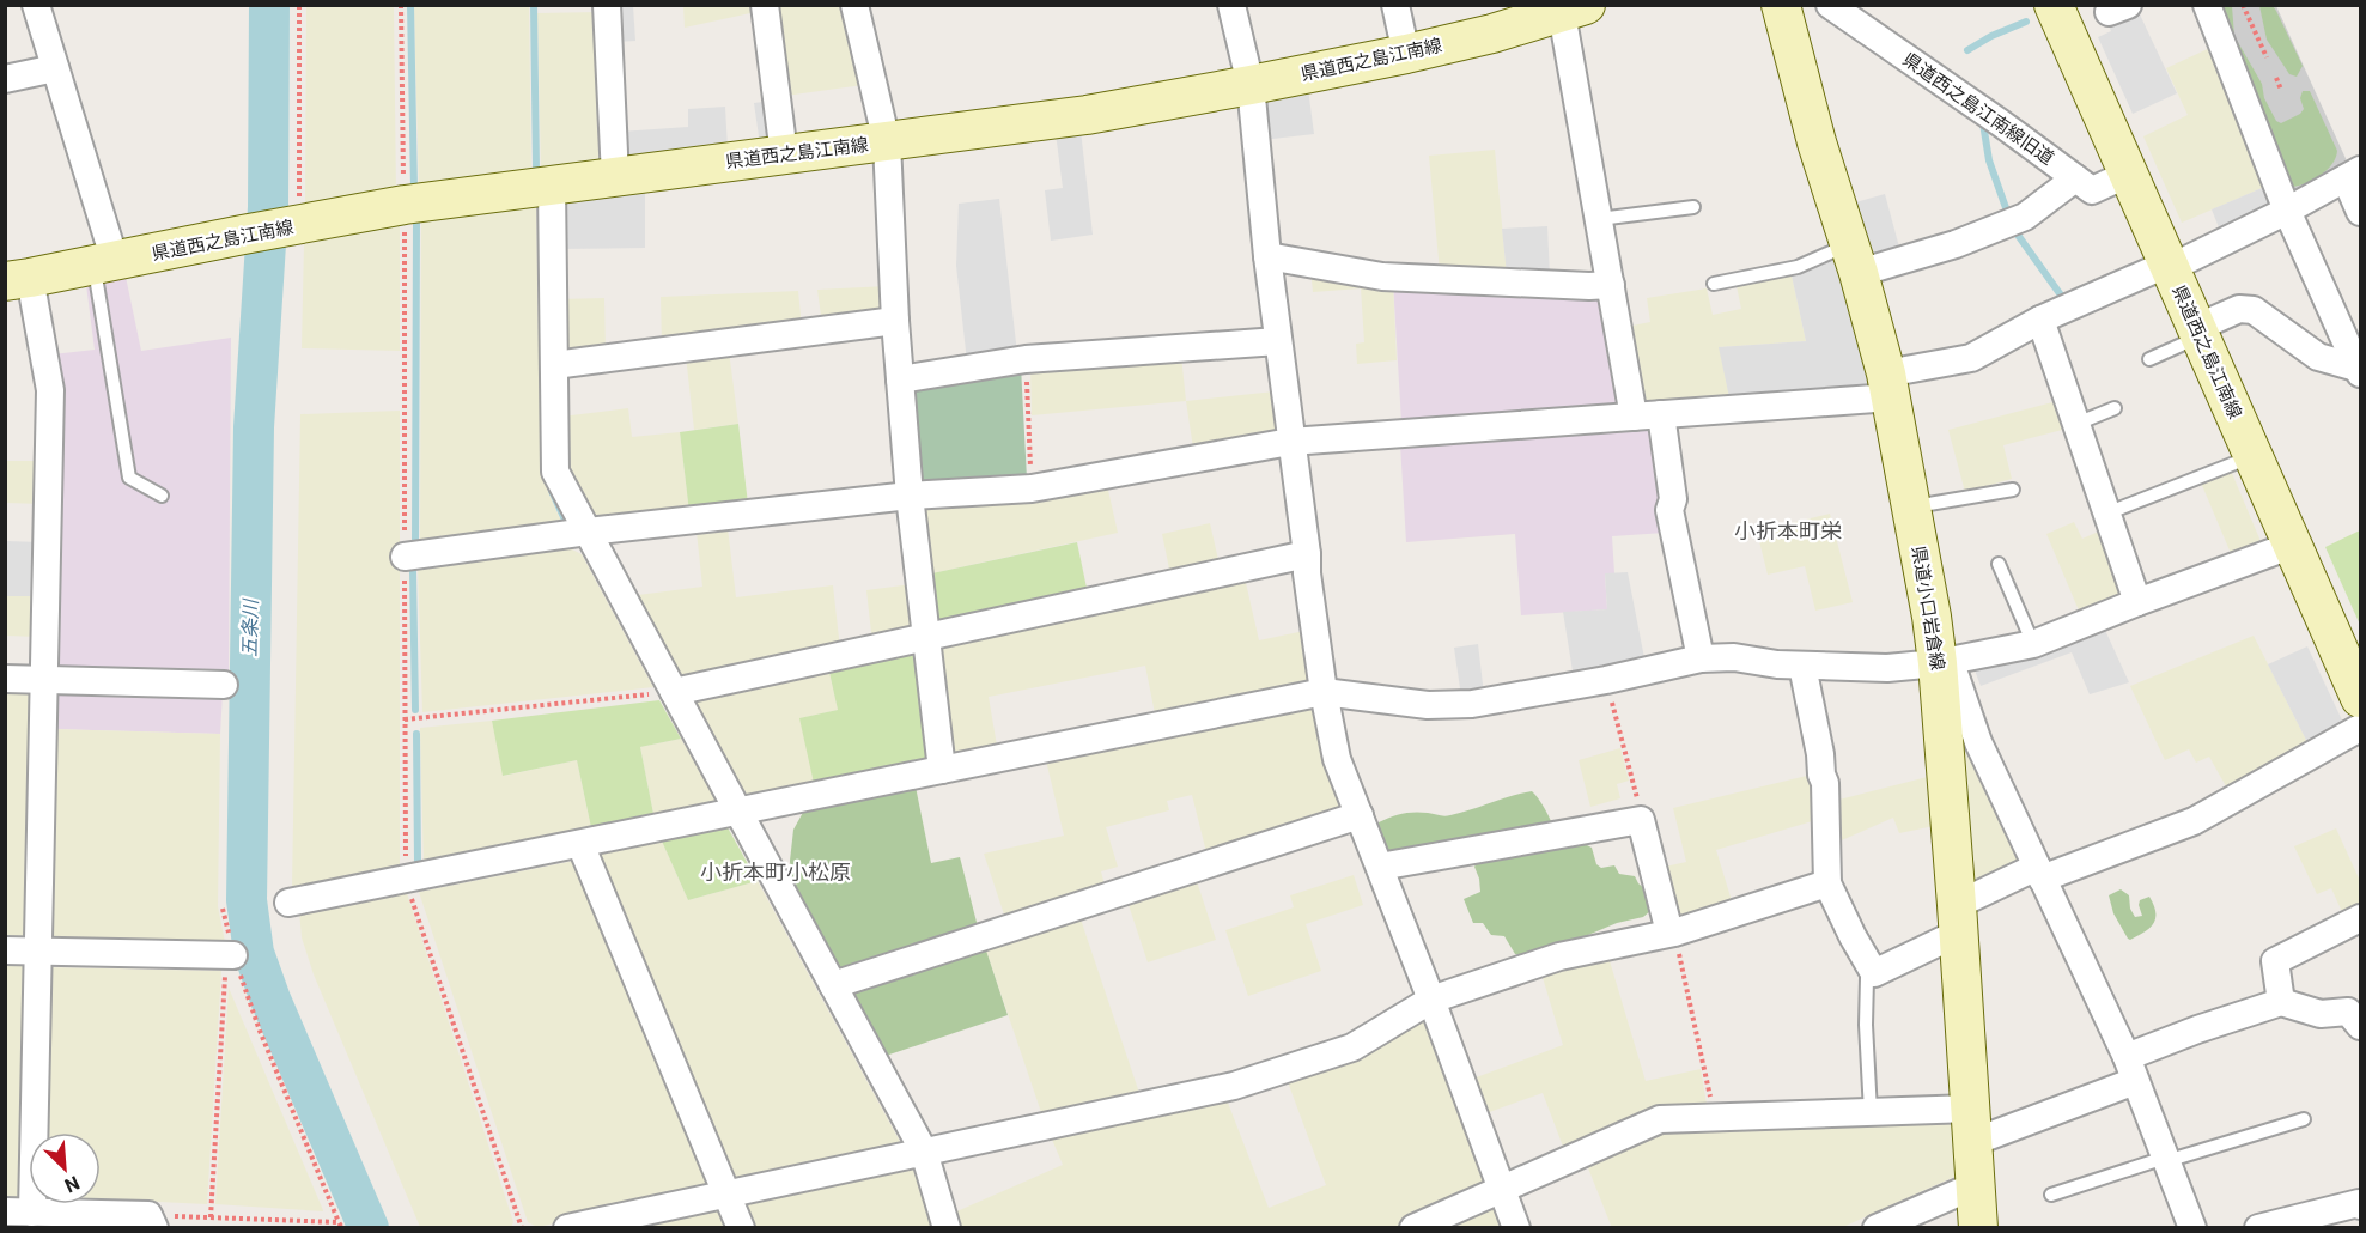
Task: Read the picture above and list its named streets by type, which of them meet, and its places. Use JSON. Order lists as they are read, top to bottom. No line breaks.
{"streets":{"main road":["県道西之島江南線","県道小口岩倉線"],"street":["県道西之島江南線旧道"]},"crossings":[["県道西之島江南線","県道西之島江南線旧道"]],"districts":["小折本町栄","小折本町小松原"],"water":["五条川"],"north":"bottom right"}
